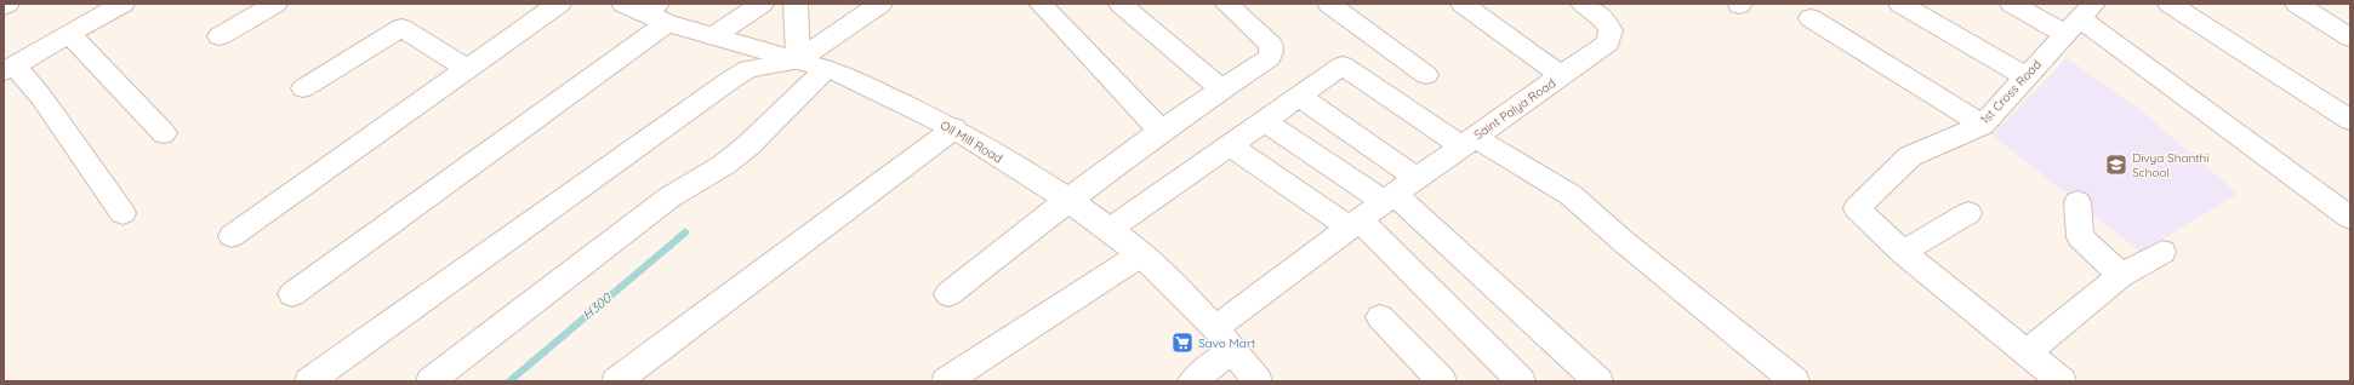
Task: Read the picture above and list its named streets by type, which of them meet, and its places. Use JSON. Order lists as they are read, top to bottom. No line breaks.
{"streets":{"street":["1st Cross Road","Saint Palya Road","Oil Mill Road"]},"crossings":[["Saint Palya Road","Oil Mill Road"]],"water":["H300"],"places":{"school or university":["Divya Shanthi School"],"supermarket":["Savo Mart"]}}
